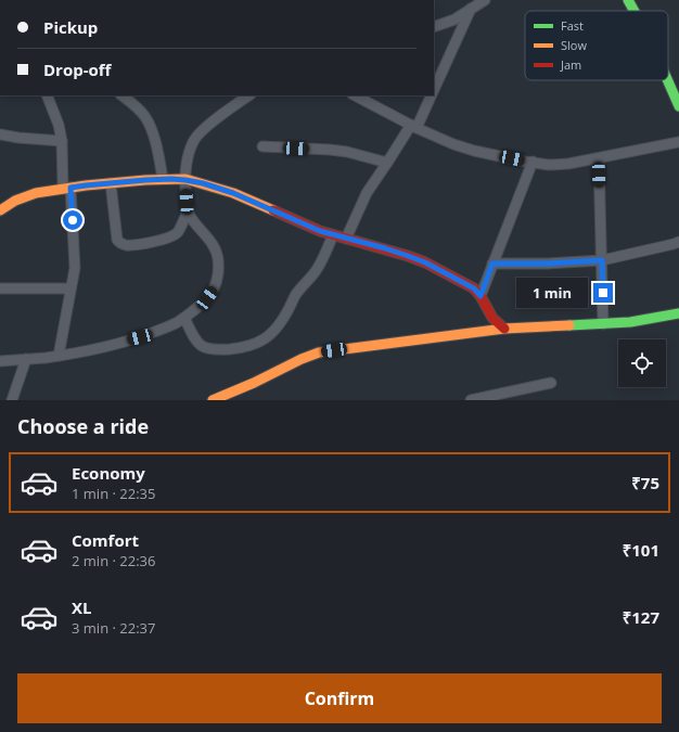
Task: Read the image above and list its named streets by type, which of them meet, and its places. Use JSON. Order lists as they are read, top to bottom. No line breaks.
{"legend":["Fast","Slow","Jam"],"page":{"banner":["Pickup","Drop-off"],"bubble":"1 min","heading":"Choose a ride","list":[{"name":"Economy","note":"1 min · 22:35","value":"₹75"},{"name":"Comfort","note":"2 min · 22:36","value":"₹101"},{"name":"XL","note":"3 min · 22:37","value":"₹127"}],"buttons":"Confirm"}}
